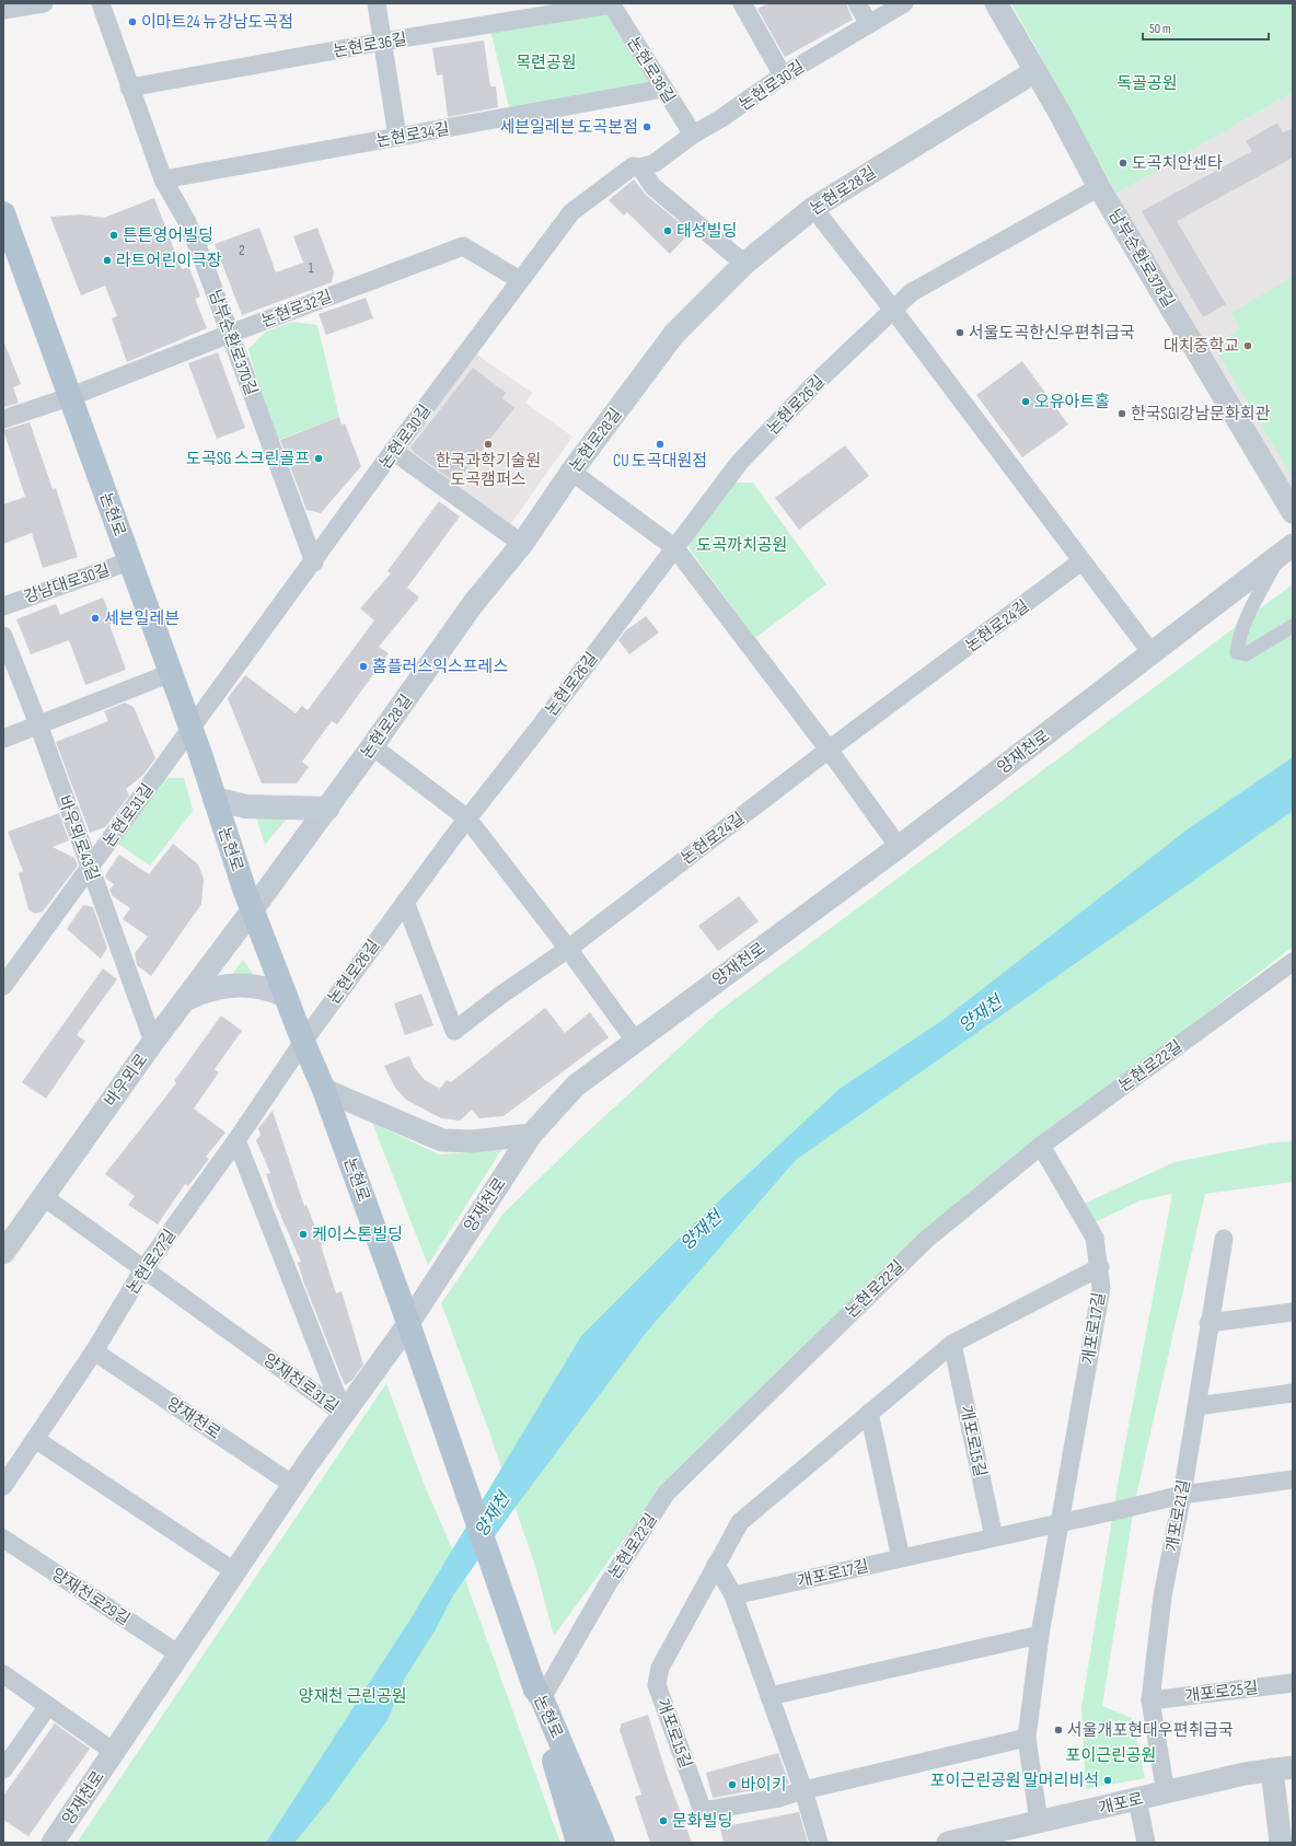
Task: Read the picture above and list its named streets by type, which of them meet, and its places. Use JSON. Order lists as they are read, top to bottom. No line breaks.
{"streets":{"main road":["논현로"],"street":["논현로36길","논현로38길","논현로30길","논현로34길","논현로28길","남부순환로378길","논현로32길","남부순환로370길","논현로26길","강남대로30길","논현로24길","양재천로","논현로31길","바우뫼로43길","논현로22길","바우뫼로","논현로27길","개포로17길","양재천로31길","개포로15길","개포로21길","양재천로29길","개포로25길","개포로"]},"crossings":[["논현로36길","논현로38길"],["논현로36길","남부순환로370길"],["논현로38길","논현로30길"],["논현로38길","논현로34길"],["논현로30길","논현로32길"],["논현로30길","남부순환로370길"],["논현로30길","논현로"],["논현로30길","논현로31길"],["논현로34길","남부순환로370길"],["논현로28길","남부순환로378길"],["논현로28길","논현로"],["논현로28길","바우뫼로"],["남부순환로378길","논현로26길"],["논현로32길","남부순환로370길"],["논현로32길","논현로"],["논현로26길","논현로"],["논현로26길","논현로24길"],["논현로26길","논현로27길"],["논현로","강남대로30길"],["논현로","논현로31길"],["논현로","논현로22길"],["논현로","바우뫼로"],["논현로","논현로27길"],["양재천로","논현로27길"],["양재천로","양재천로31길"],["양재천로","양재천로29길"],["논현로31길","바우뫼로43길"],["바우뫼로43길","바우뫼로"],["논현로22길","개포로17길"],["바우뫼로","양재천로31길"],["논현로27길","양재천로31길"],["개포로17길","개포로15길"],["개포로17길","개포로"],["개포로21길","개포로25길"],["개포로21길","개포로"]],"water":["양재천"],"parks":["목련공원","독골공원","도곡까치공원","양재천 근린공원","포이근린공원"],"places":["이마트24 뉴강남도곡점","세븐일레븐 도곡본점","도곡치안센타","태성빌딩","튼튼영어빌딩","라트어린이극장","서울도곡한신우편취급국","대치중학교","오유아트홀","한국SGI강남문화회관","한국과학기술원 도곡캠퍼스","CU 도곡대원점","도곡SG 스크린골프","세븐일레븐","홈플러스익스프레스","케이스톤빌딩","서울개포현대우편취급국","포이근린공원 말머리비석","바이키","문화빌딩"],"house_numbers":["2","1"],"scale_bar":"50 m"}
